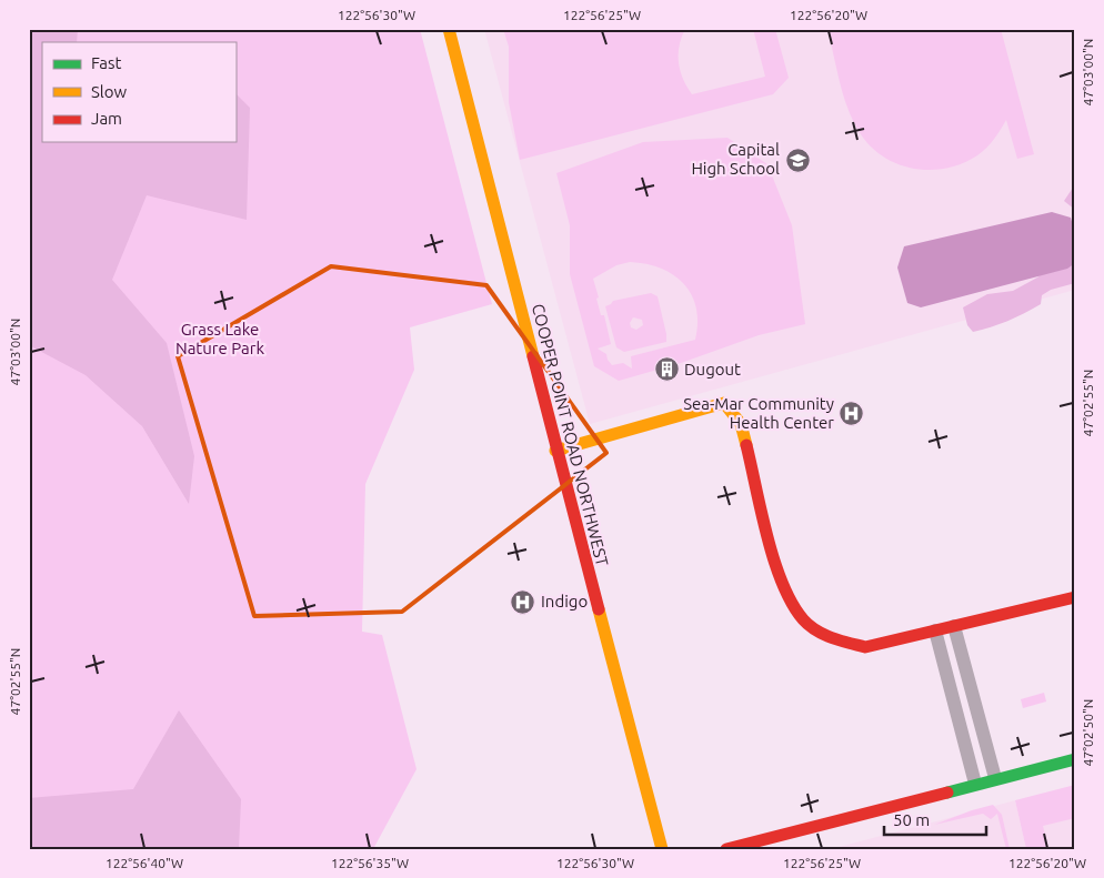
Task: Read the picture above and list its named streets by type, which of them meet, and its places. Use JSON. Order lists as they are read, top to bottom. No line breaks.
{"streets":{"main road":["COOPER POINT ROAD NORTHWEST"]},"parks":["Grass Lake Nature Park"],"places":{"school or university":["Capital High School"],"building":["Dugout"],"hospital":["Sea-Mar Community Health Center","Indigo"]},"legend":["Fast","Slow","Jam"],"scale_bar":"50 m","coordinates":["122°56'30\"W","122°56'25\"W","122°56'20\"W","47°03'00\"N","47°02'55\"N","47°02'50\"N","122°56'40\"W","122°56'35\"W"]}
